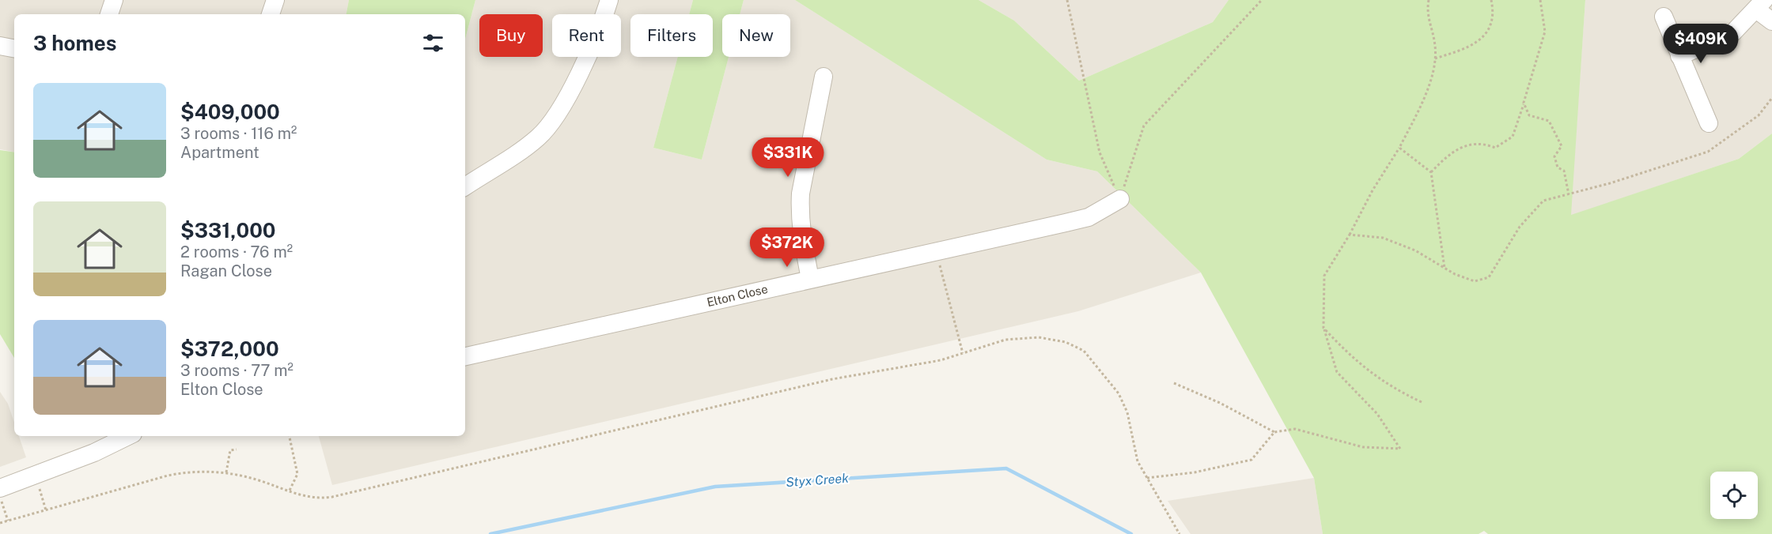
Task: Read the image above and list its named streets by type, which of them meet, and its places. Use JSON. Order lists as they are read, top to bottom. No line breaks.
{"streets":{"street":["Elton Close"]},"water":["Styx Creek"],"page":{"chip":["Buy","Rent","Filters","New"],"heading":"3 homes","price":["$409K","$331K","$372K"],"list":[{"name":"$409,000","note":"3 rooms · 116 m² · Apartment"},{"name":"$331,000","note":"2 rooms · 76 m² · Ragan Close"},{"name":"$372,000","note":"3 rooms · 77 m² · Elton Close"}]}}
